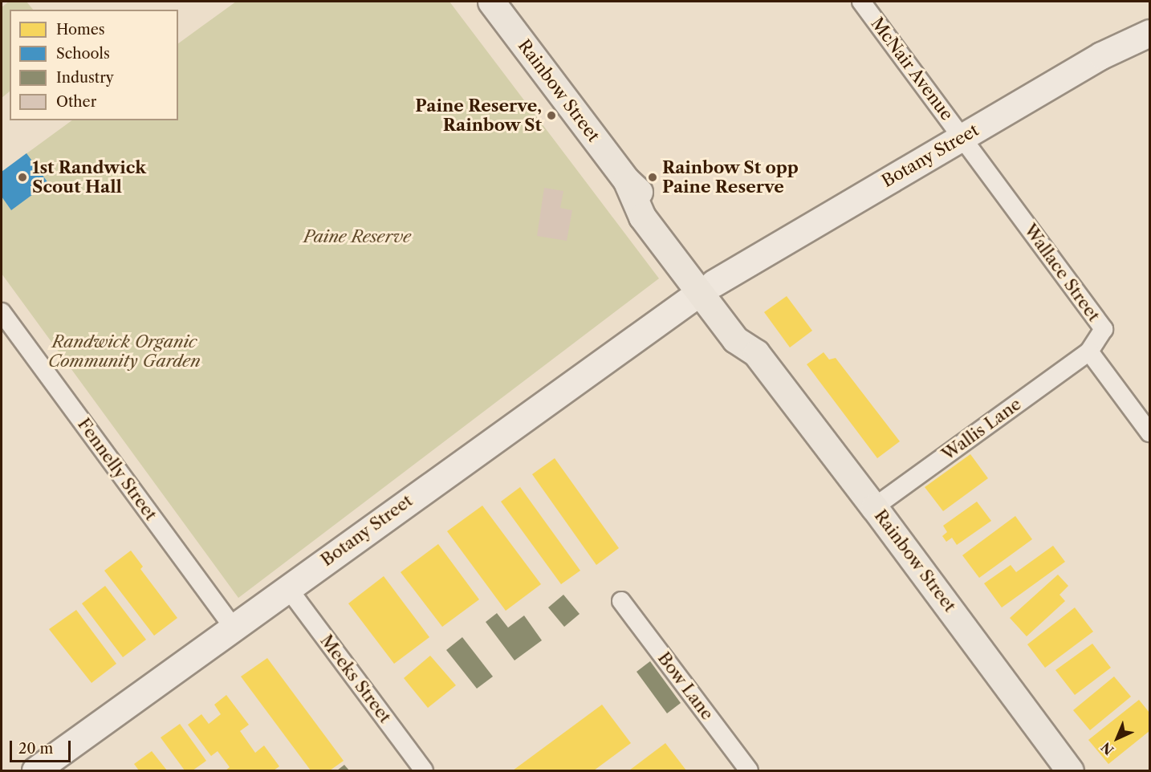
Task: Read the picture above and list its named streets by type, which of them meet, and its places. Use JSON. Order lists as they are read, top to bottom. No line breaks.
{"streets":{"main road":["Rainbow Street"],"street":["McNair Avenue","Botany Street","Wallace Street","Wallis Lane","Fennelly Street","Meeks Street","Bow Lane"]},"crossings":[["McNair Avenue","Botany Street"],["McNair Avenue","Wallace Street"],["Rainbow Street","Botany Street"],["Rainbow Street","Wallis Lane"],["Botany Street","Wallace Street"],["Botany Street","Fennelly Street"],["Botany Street","Meeks Street"],["Wallace Street","Wallis Lane"]],"parks":["Paine Reserve","Randwick Organic Community Garden"],"places":["Paine Reserve, Rainbow St","1st Randwick Scout Hall","Rainbow St opp Paine Reserve"],"legend":["Homes","Schools","Industry","Other"],"scale_bar":"20 m","north":"bottom left"}
